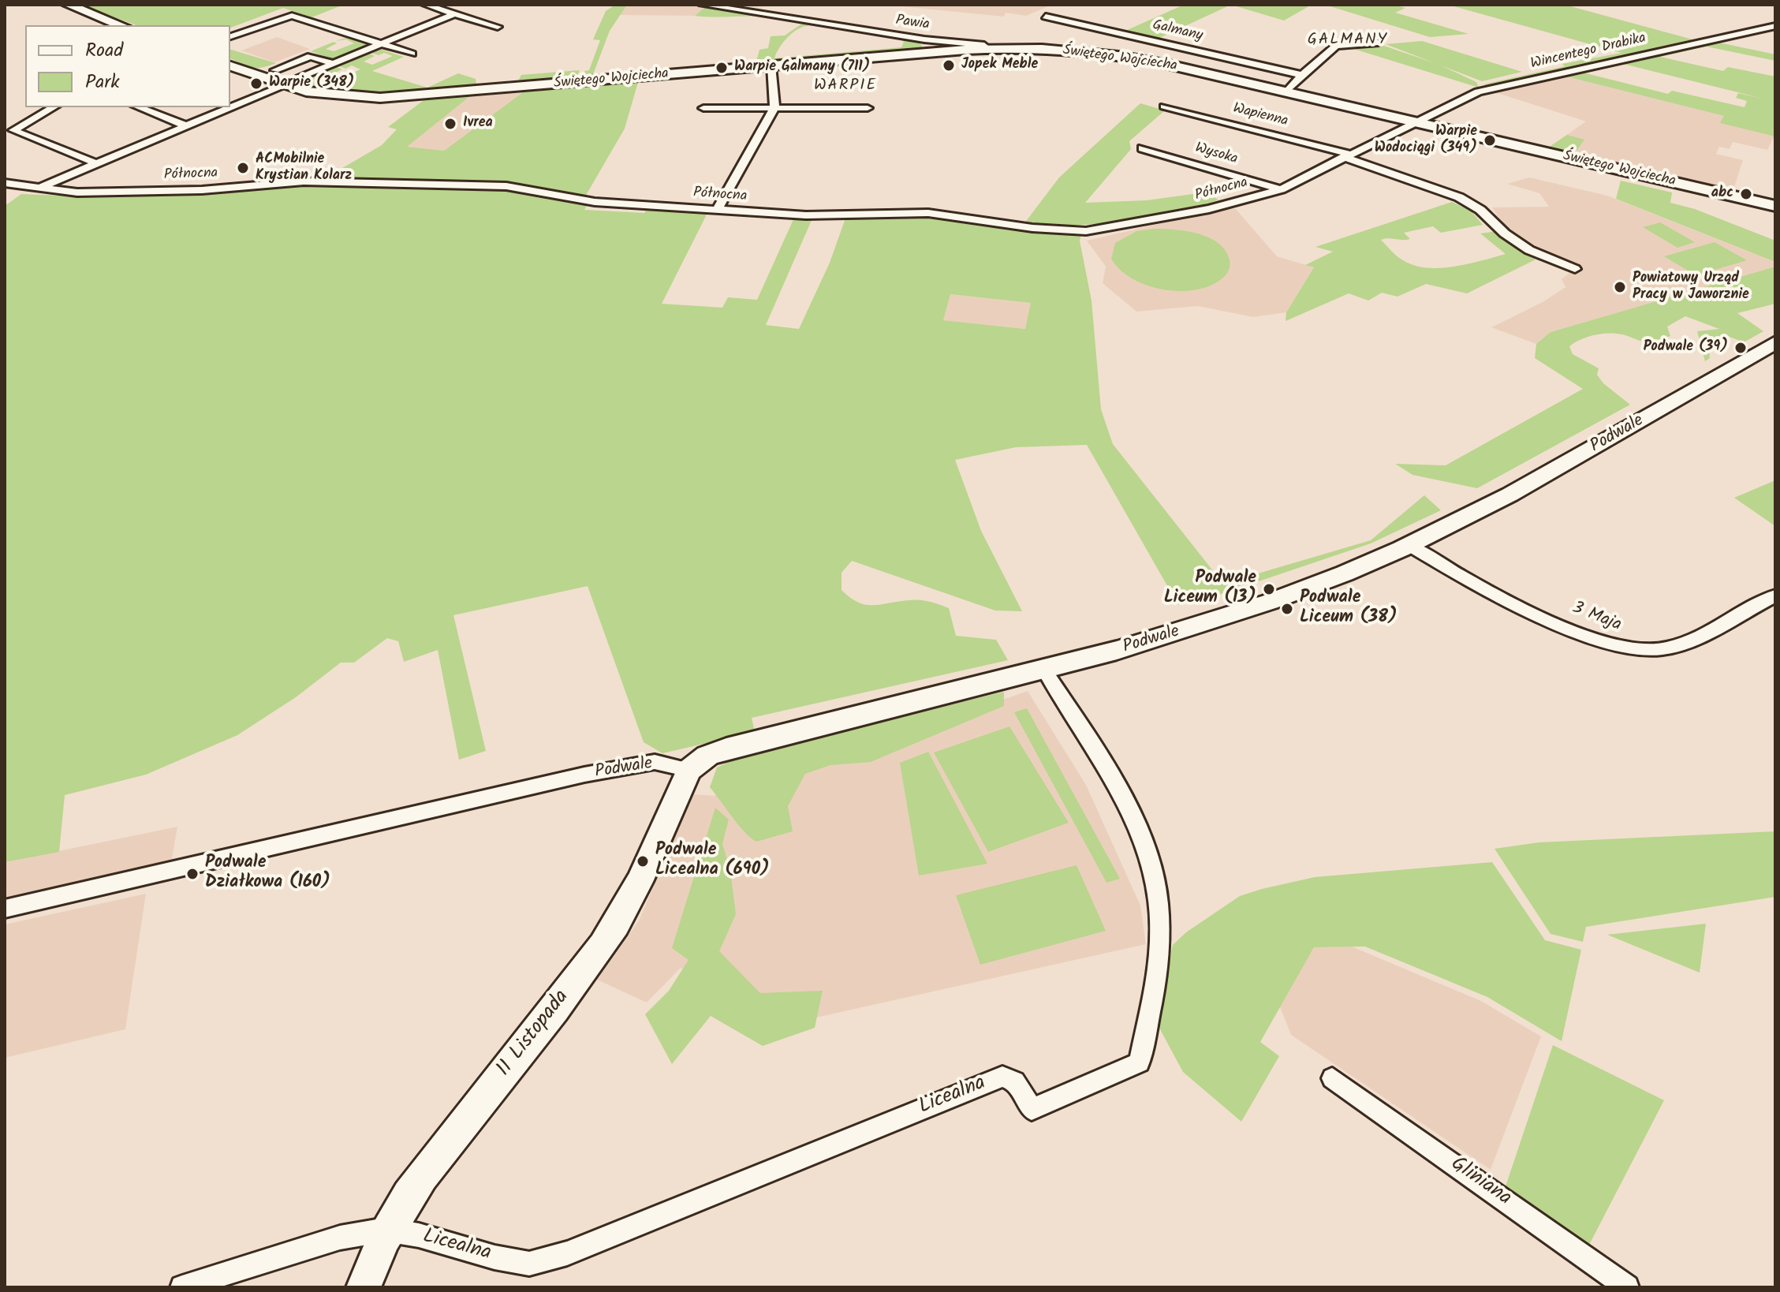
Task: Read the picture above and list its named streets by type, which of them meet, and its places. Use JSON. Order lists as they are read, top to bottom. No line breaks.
{"streets":{"street":["Pawia","Galmany","Wincentego Drabika","Świętego Wojciecha","Wapienna","Wysoka","Północna","Podwale","3 Maja","11 Listopada","Licealna","Gliniana"]},"crossings":[["Pawia","Świętego Wojciecha"],["Wincentego Drabika","Świętego Wojciecha"],["Wincentego Drabika","Północna"],["Świętego Wojciecha","Północna"],["Wapienna","Północna"],["Wysoka","Północna"],["Podwale","3 Maja"],["Podwale","11 Listopada"],["Podwale","Licealna"],["11 Listopada","Licealna"]],"districts":["GALMANY","WARPIE"],"places":["Jopek Meble","Warpie Galmany (711)","Warpie (348)","Ivrea","Warpie Wodociągi (349)","ACMobilnie Krystian Kolarz","abc","Powiatowy Urząd Pracy w Jaworznie","Podwale (39)","Podwale Liceum (13)","Podwale Liceum (38)","Podwale Licealna (690)","Podwale Działkowa (160)"],"legend":["Road","Park"]}
